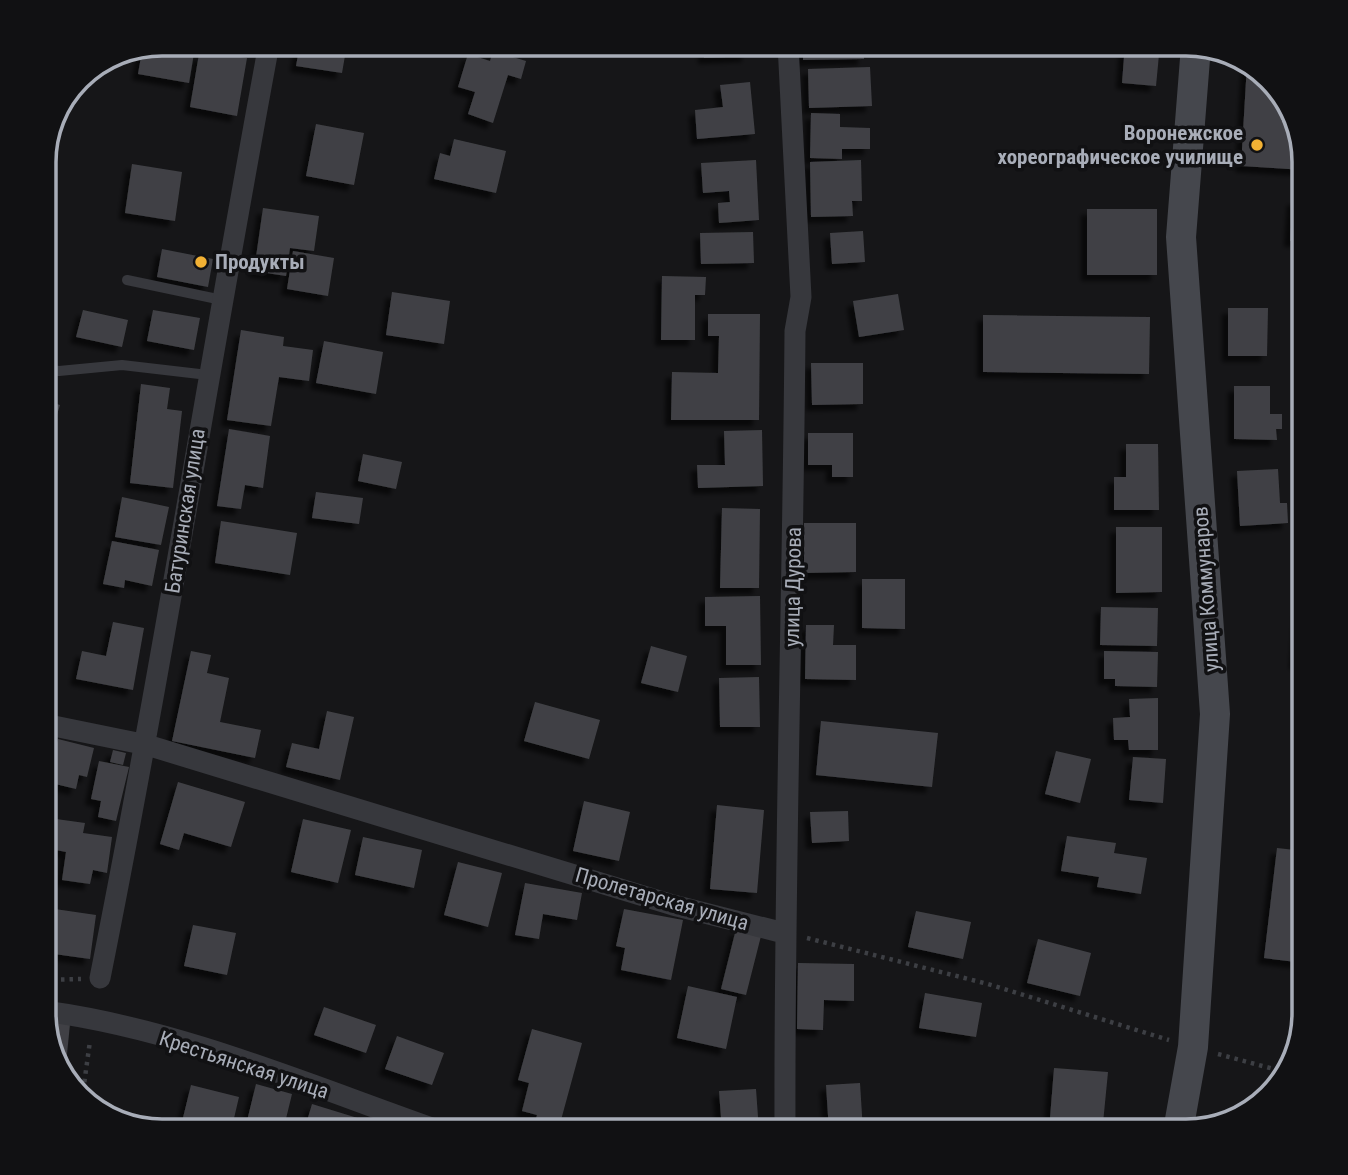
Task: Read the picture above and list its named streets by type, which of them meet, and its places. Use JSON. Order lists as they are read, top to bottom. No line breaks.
{"streets":{"street":["Батуринская улица","улица Дурова","улица Коммунаров","Пролетарская улица","Крестьянская улица"]},"crossings":[["Батуринская улица","Пролетарская улица"],["улица Дурова","Пролетарская улица"]],"places":["Воронежское хореографическое училище","Продукты"]}
